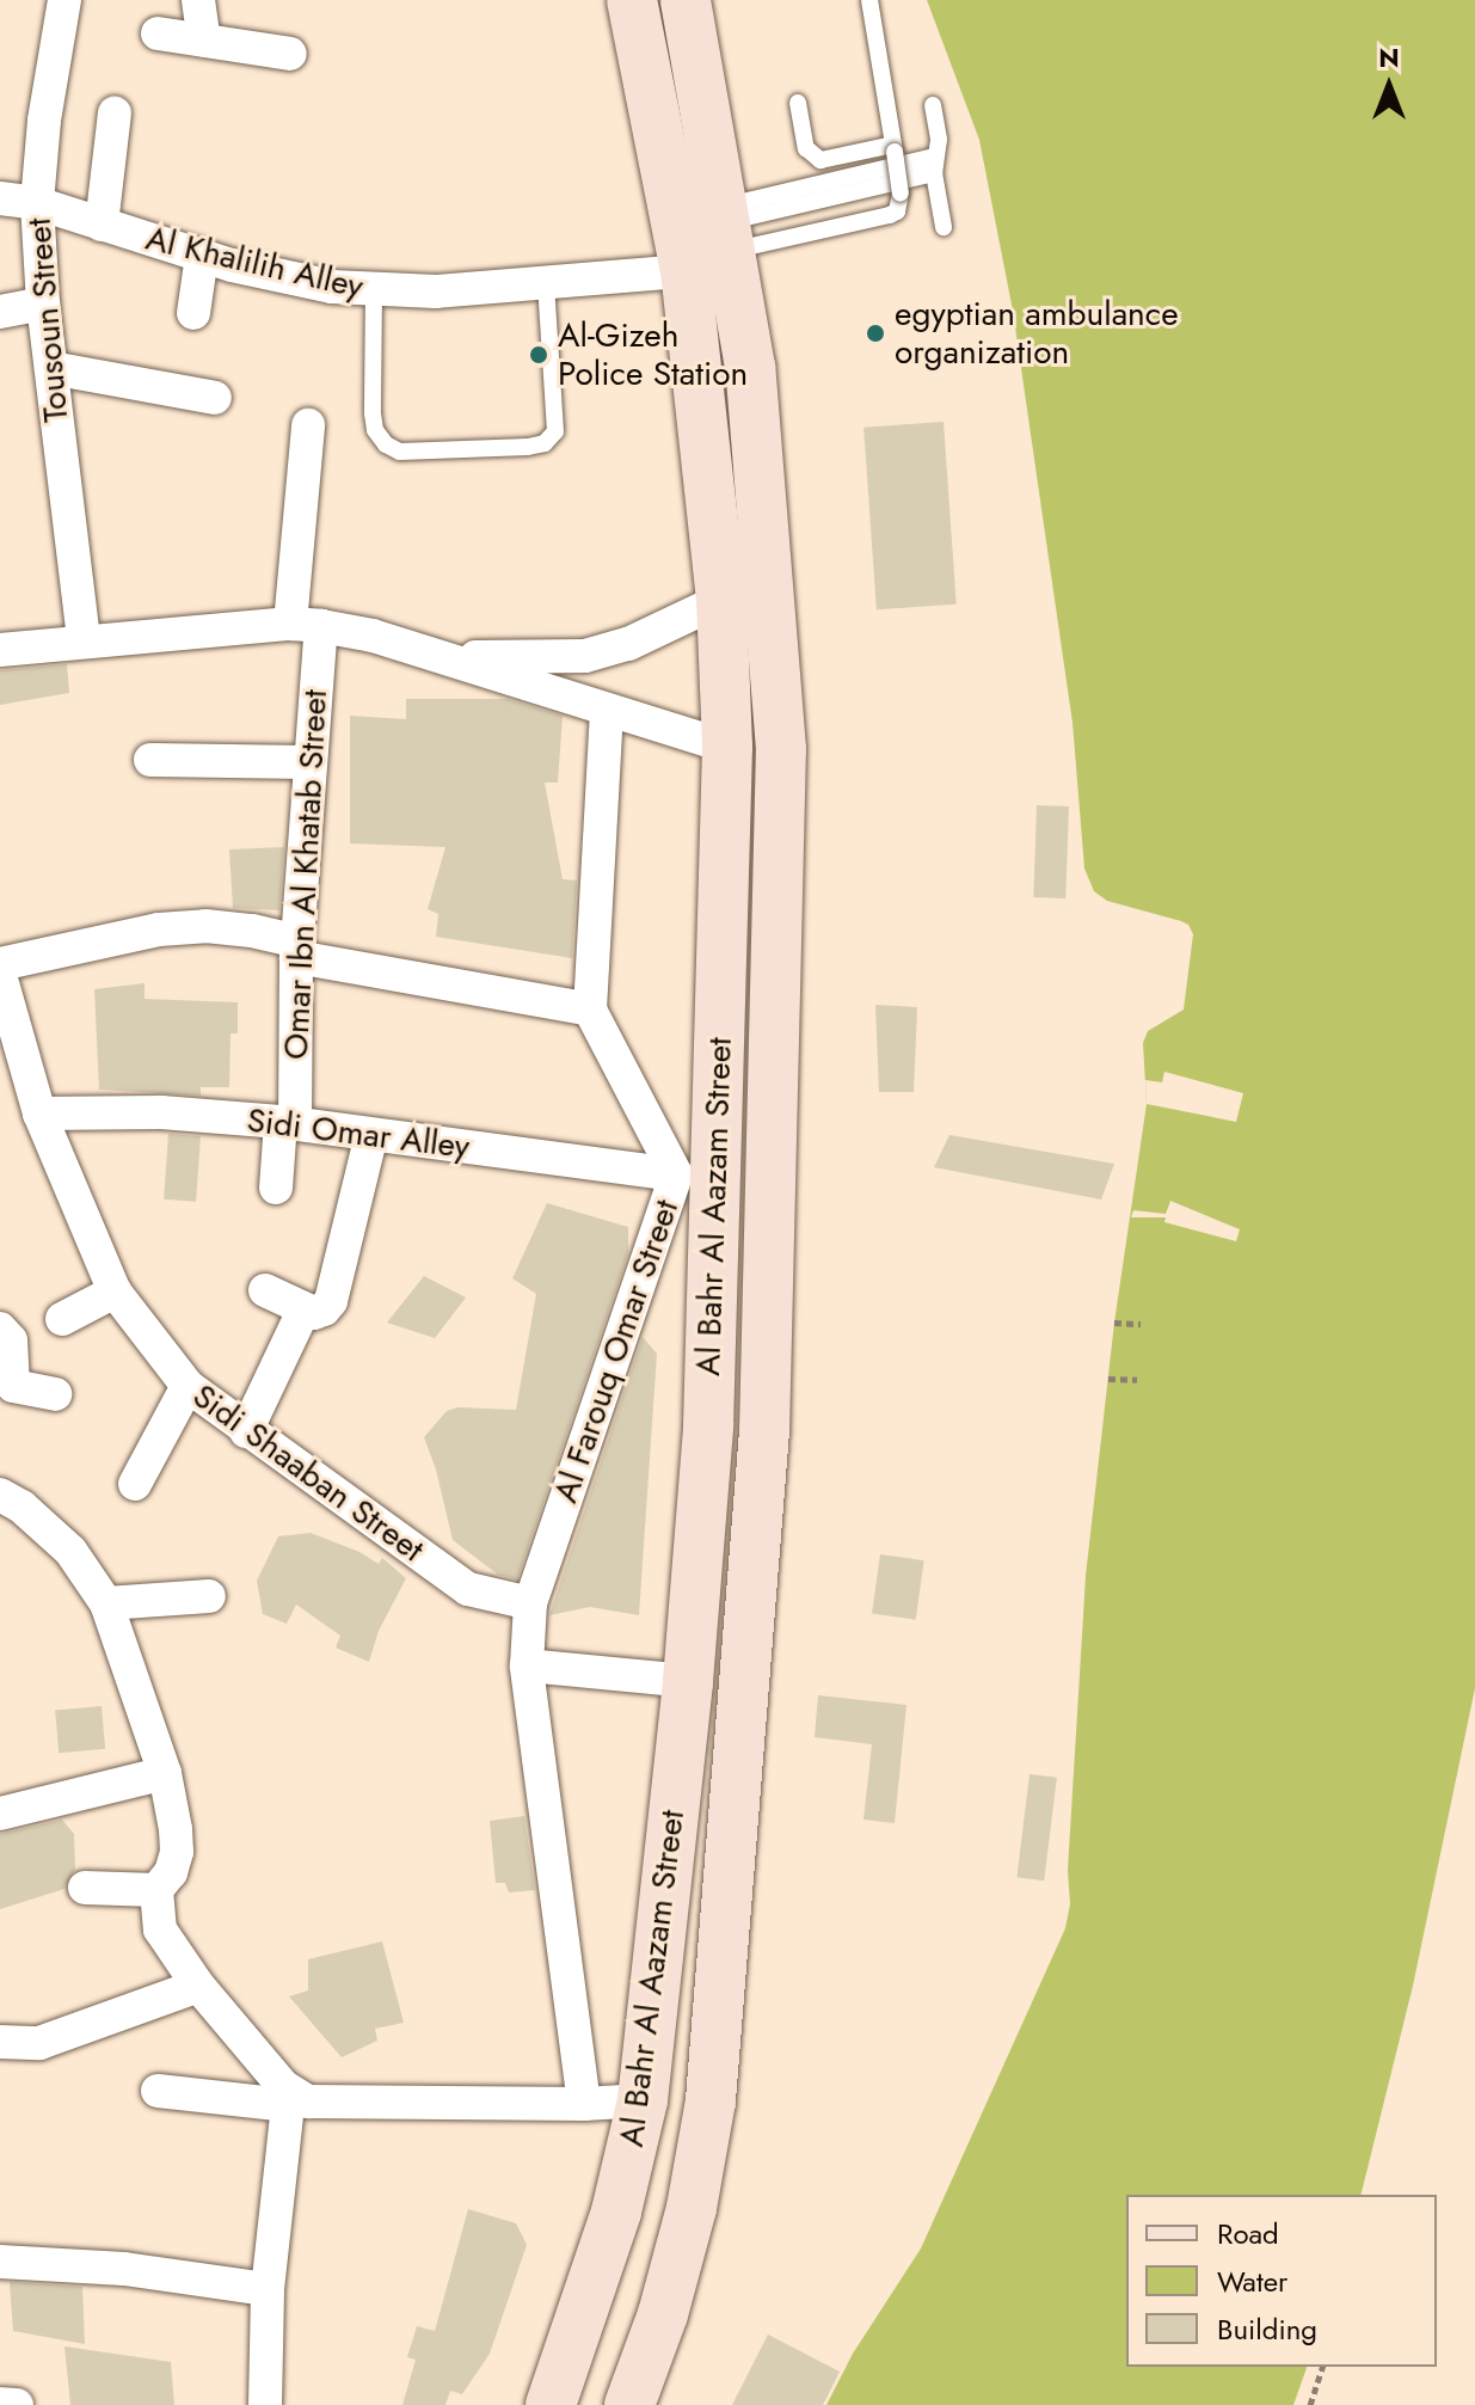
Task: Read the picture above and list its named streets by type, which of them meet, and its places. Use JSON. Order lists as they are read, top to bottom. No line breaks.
{"streets":{"main road":["Al Bahr Al Aazam Street"],"street":["Al Khalilih Alley","Tousoun Street","Omar Ibn Al Khatab Street","Sidi Omar Alley","Al Farouq Omar Street","Sidi Shaaban Street"]},"crossings":[["Al Khalilih Alley","Tousoun Street"],["Al Khalilih Alley","Al Bahr Al Aazam Street"],["Omar Ibn Al Khatab Street","Sidi Omar Alley"],["Sidi Omar Alley","Al Farouq Omar Street"],["Sidi Omar Alley","Sidi Shaaban Street"],["Al Bahr Al Aazam Street","Al Farouq Omar Street"],["Al Farouq Omar Street","Sidi Shaaban Street"]],"places":["egyptian ambulance organization","Al-Gizeh Police Station"],"legend":["Road","Water","Building"],"north":"top"}
